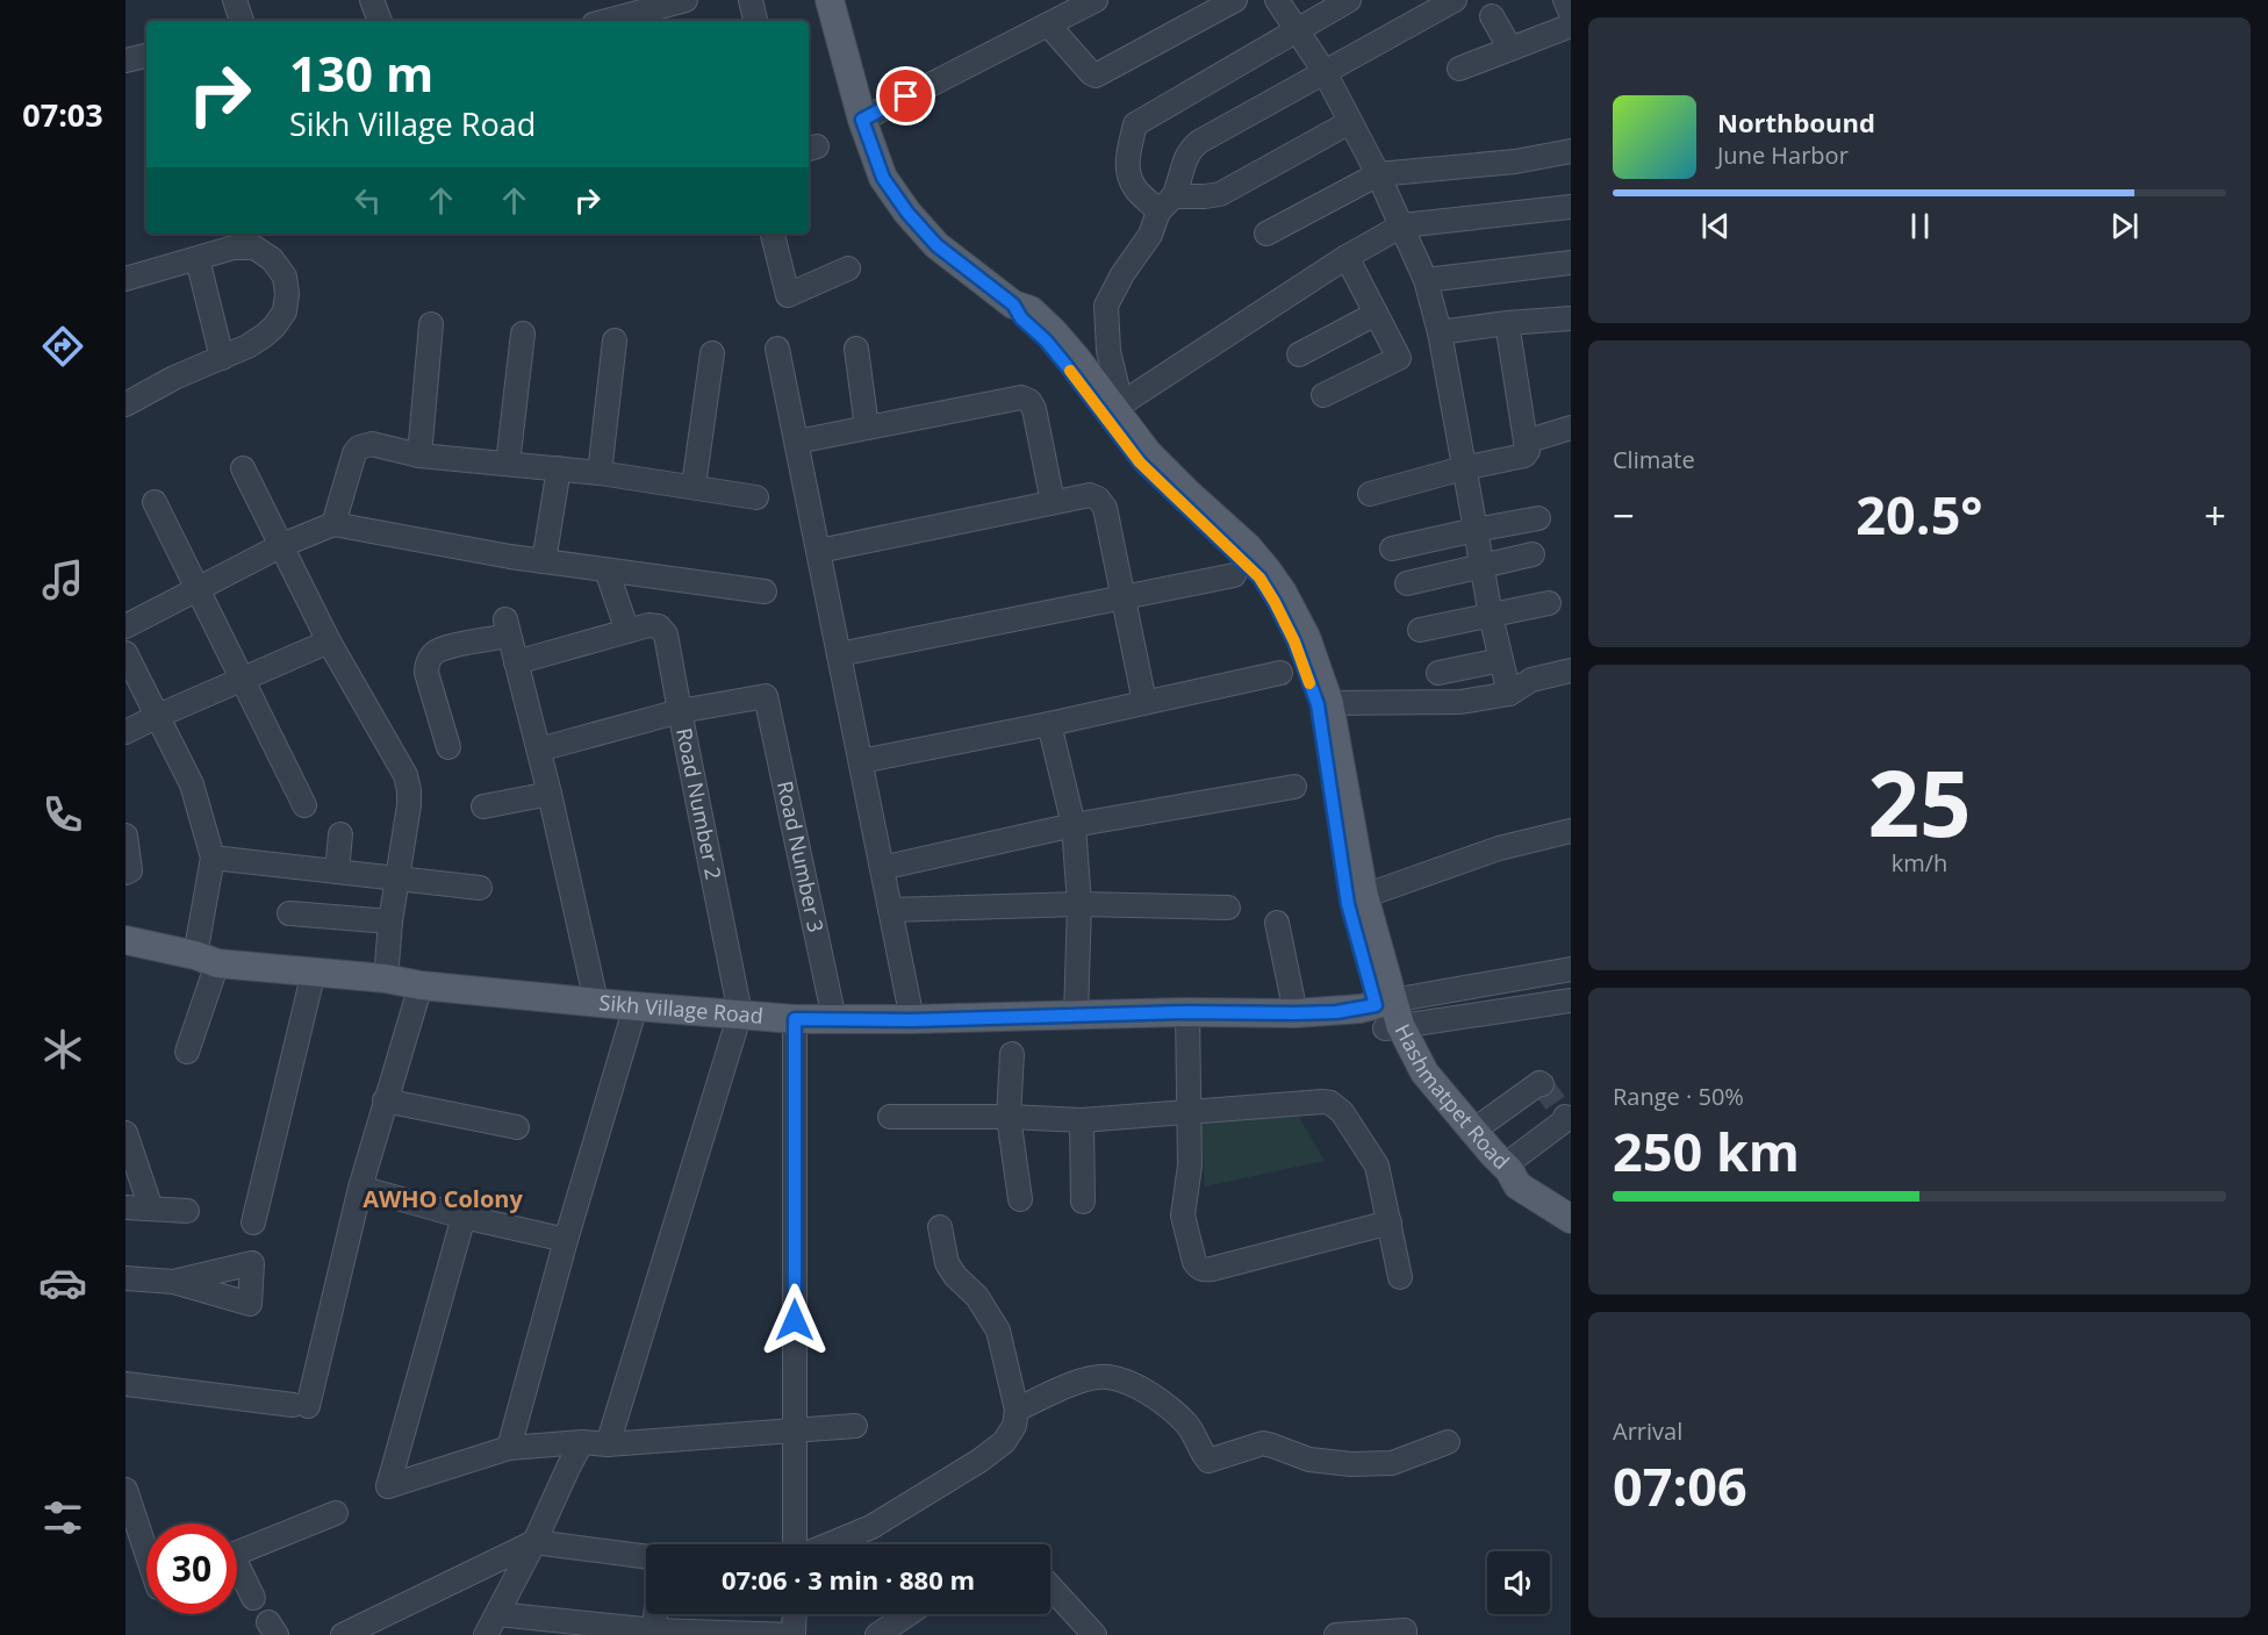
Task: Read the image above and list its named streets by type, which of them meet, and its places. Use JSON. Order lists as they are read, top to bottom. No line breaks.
{"streets":{"main road":["Sikh Village Road","Hashmatpet Road"],"street":["Road Number 2","Road Number 3"]},"crossings":[["Road Number 2","Road Number 3"],["Road Number 2","Sikh Village Road"],["Road Number 3","Sikh Village Road"],["Sikh Village Road","Hashmatpet Road"]],"districts":["AWHO Colony"],"page":{"tabs":"07:03","turn":["130 m","Sikh Village Road"],"song":["Northbound","June Harbor"],"tile":["Climate",["25","km/h"],["Range · 50%","250 km"],["Arrival","07:06"]],"heat":["−","20.5°","+"],"limit":"30","trip":"07:06 · 3 min · 880 m"}}
